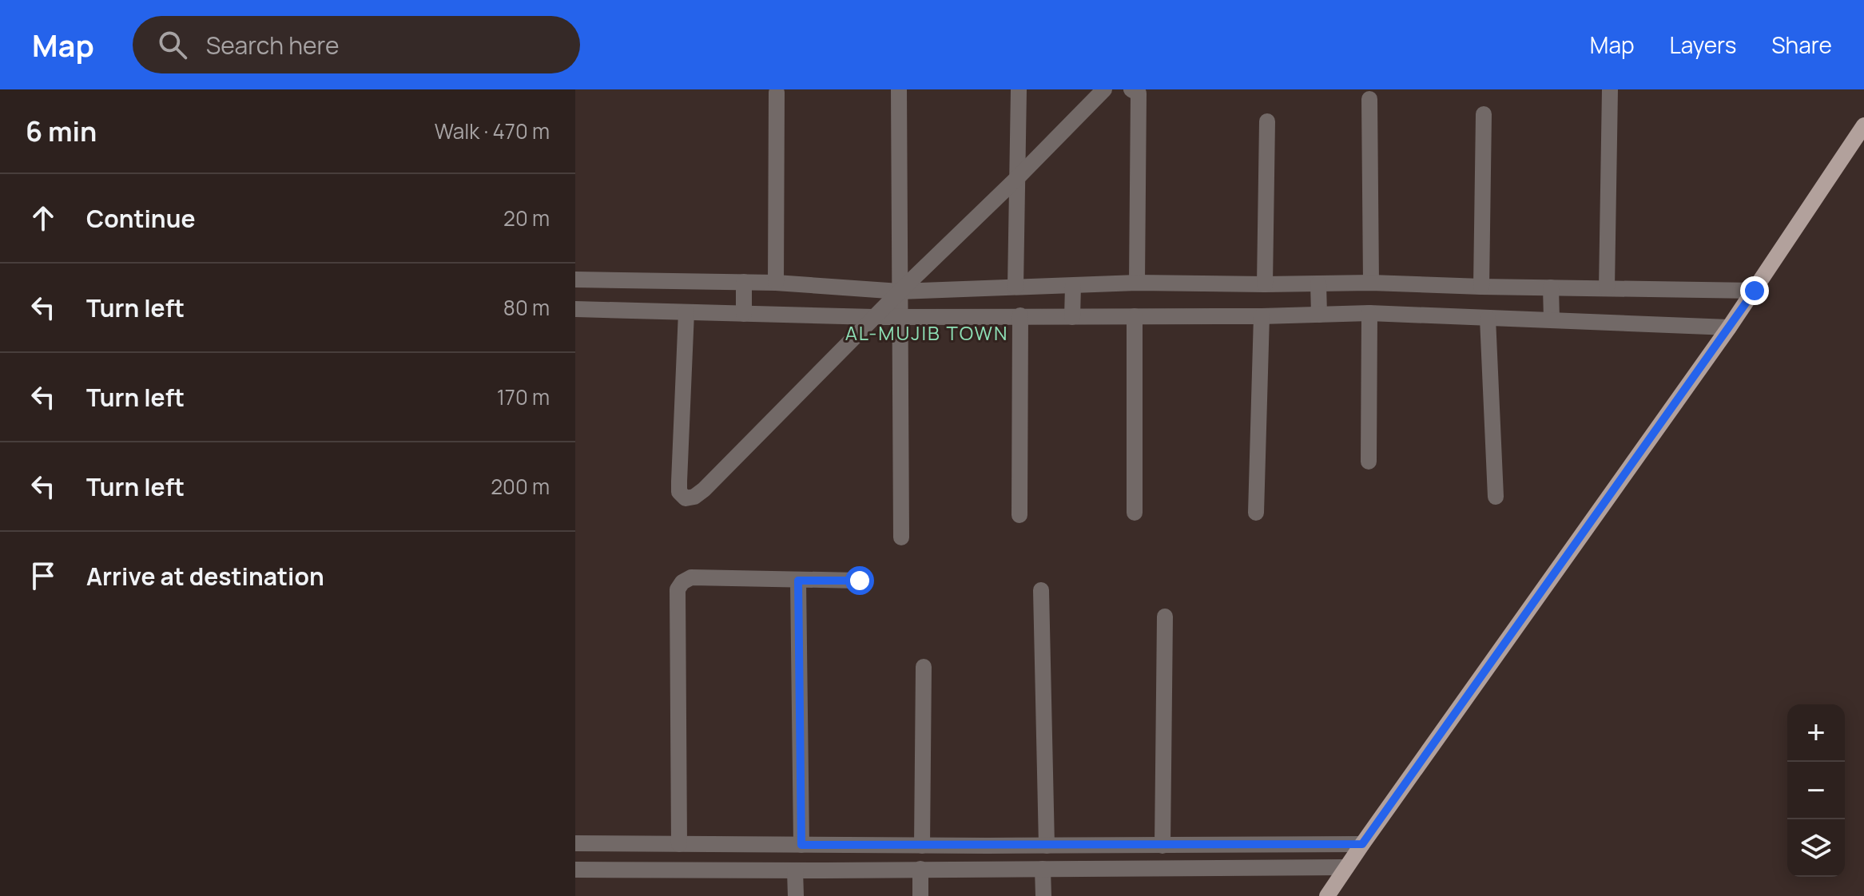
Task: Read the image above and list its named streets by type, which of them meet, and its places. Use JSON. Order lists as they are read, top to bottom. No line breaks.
{"districts":["AL-MUJIB TOWN"],"page":{"header":"Map","search":"Search here","nav":["Map","Layers","Share"],"heading":["6 min","Walk · 470 m"],"list":[["Continue","20 m"],["Turn left","80 m"],["Turn left","170 m"],["Turn left","200 m"],"Arrive at destination"],"map_buttons":["+","−"]}}
